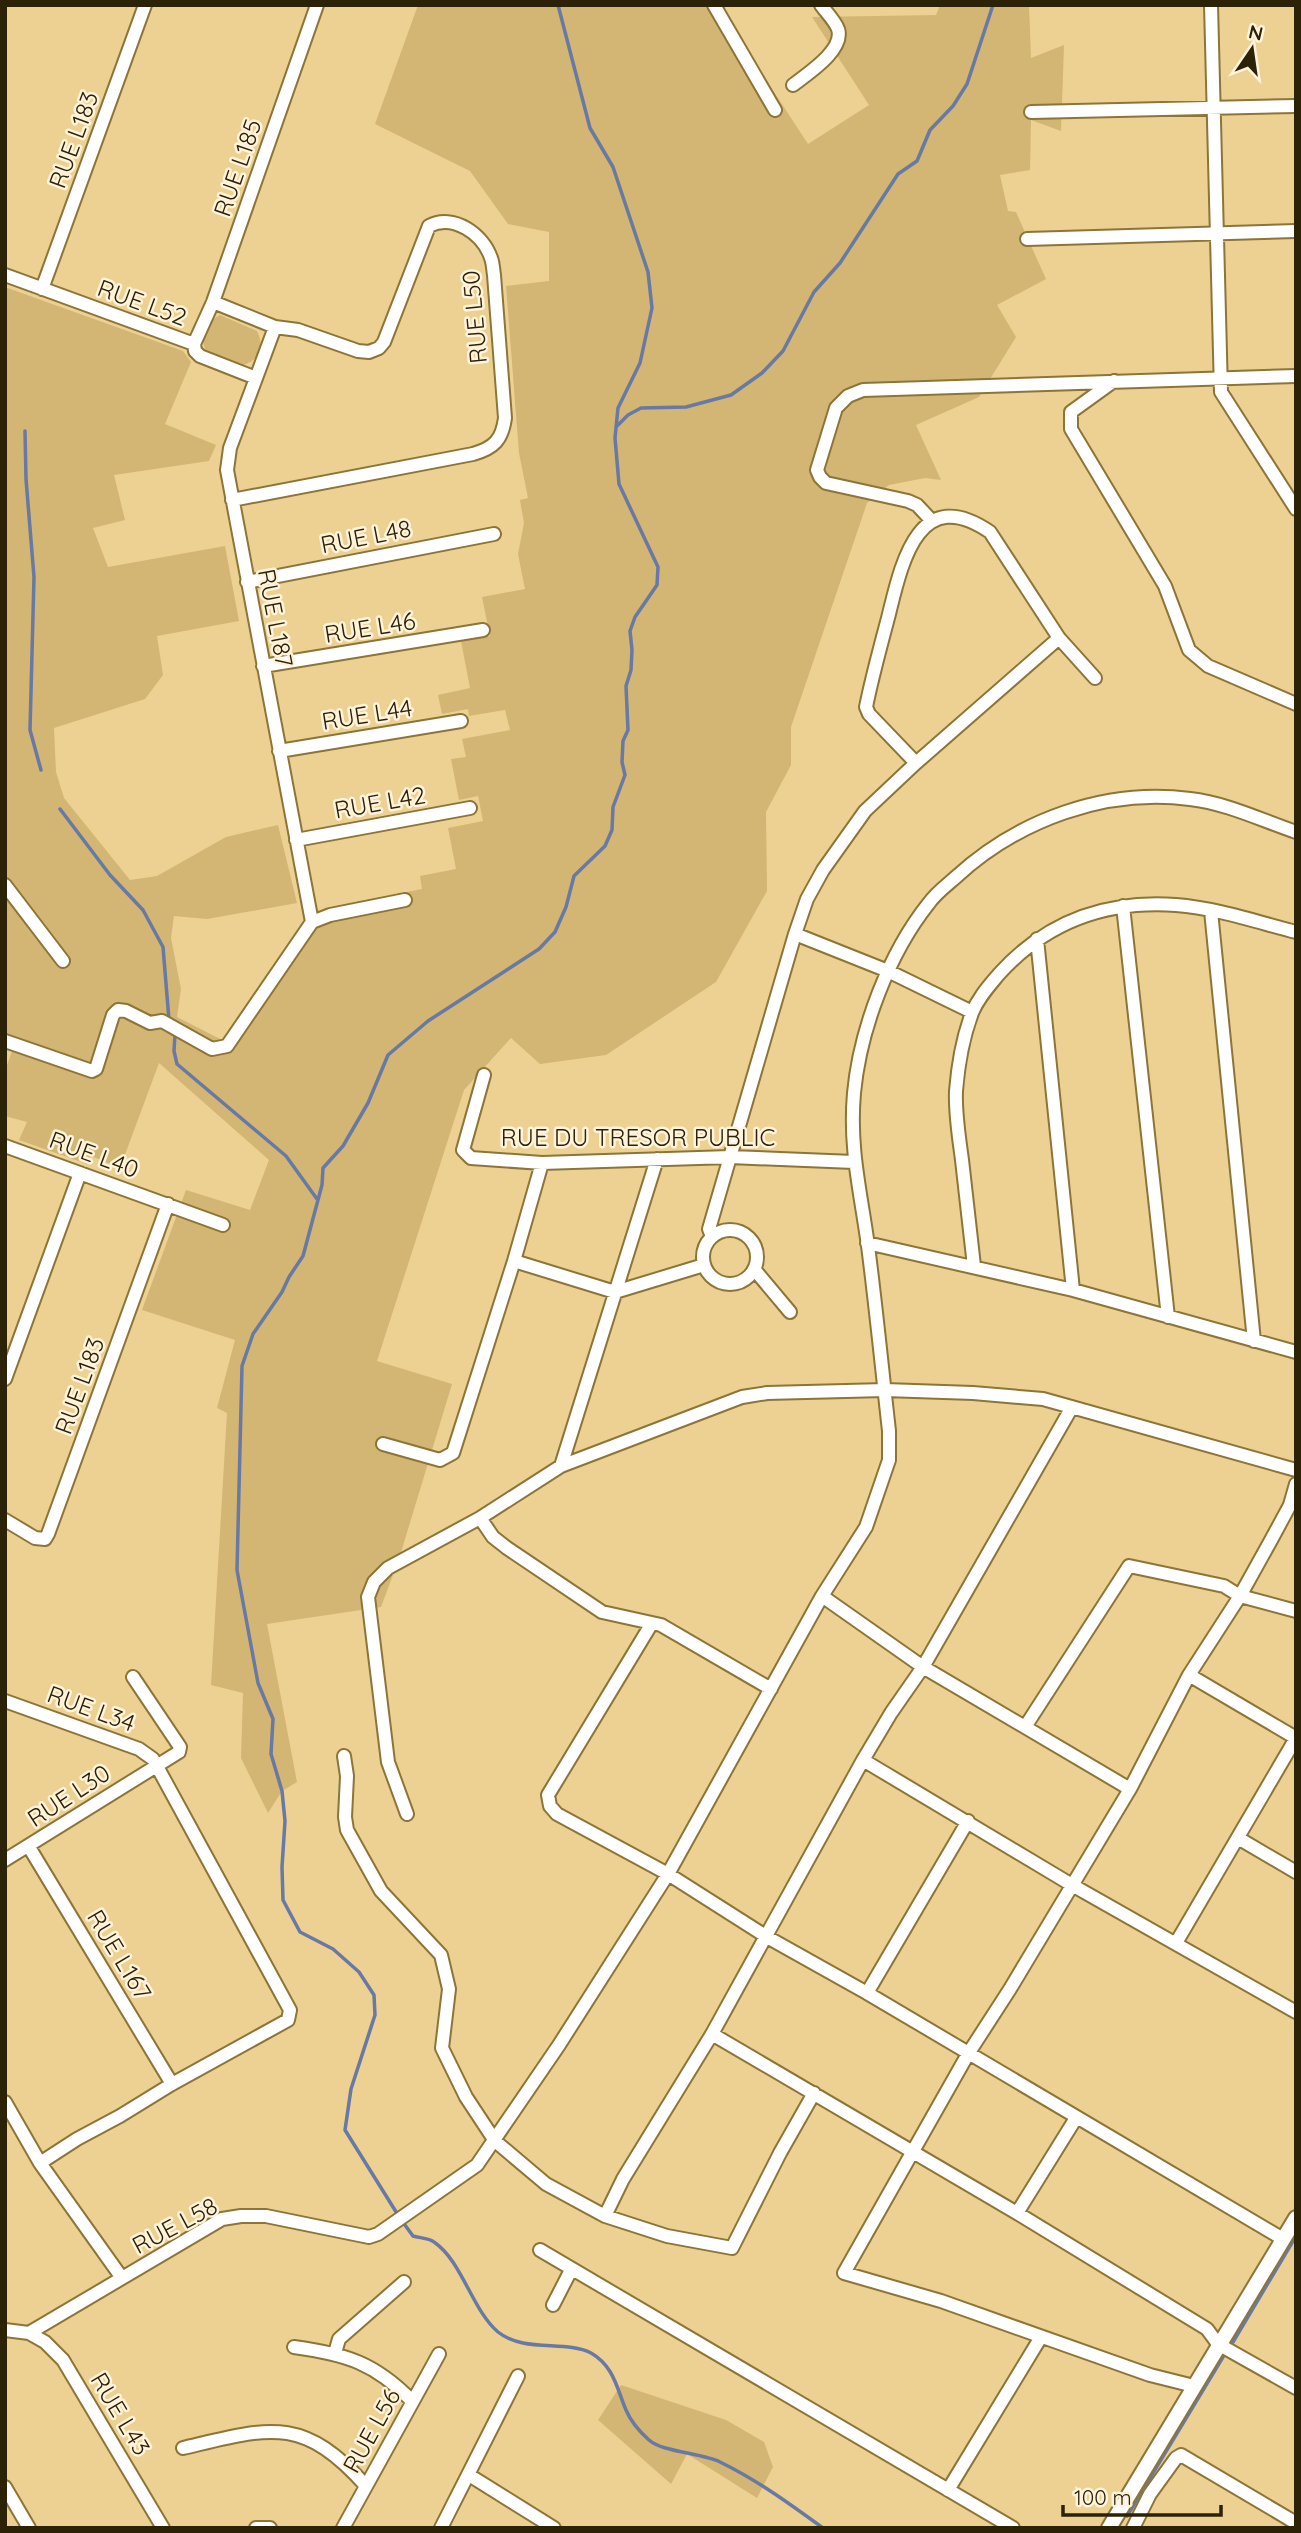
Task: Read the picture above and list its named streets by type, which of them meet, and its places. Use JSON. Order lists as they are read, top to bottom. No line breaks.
{"streets":{"street":["RUE L183","RUE L185","RUE L52","RUE L50","RUE L48","RUE L187","RUE L46","RUE L44","RUE L42","RUE DU TRESOR PUBLIC","RUE L40","RUE L34","RUE L30","RUE L167","RUE L58","RUE L43","RUE L56"]},"crossings":[["RUE L183","RUE L52"],["RUE L183","RUE L40"],["RUE L185","RUE L52"],["RUE L185","RUE L50"],["RUE L52","RUE L187"],["RUE L50","RUE L187"],["RUE L48","RUE L187"],["RUE L187","RUE L46"],["RUE L187","RUE L44"],["RUE L187","RUE L42"],["RUE L34","RUE L30"],["RUE L30","RUE L167"],["RUE L58","RUE L43"]],"scale_bar":"100 m","north":"top"}
